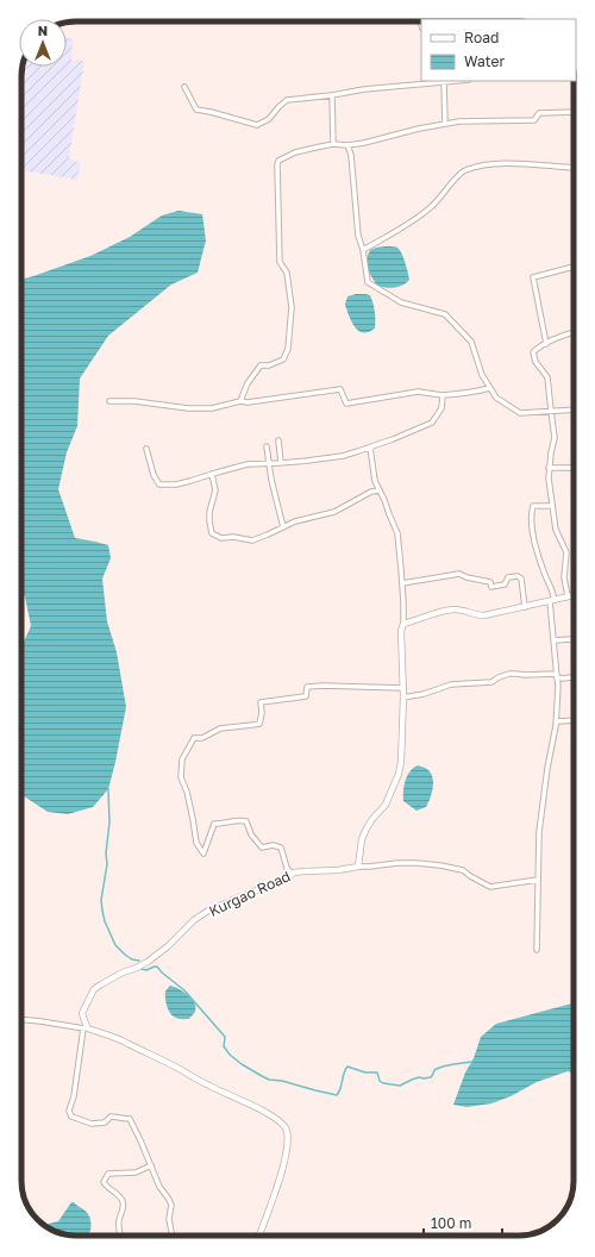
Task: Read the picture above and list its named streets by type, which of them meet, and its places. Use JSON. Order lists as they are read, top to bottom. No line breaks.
{"streets":{"street":["Kurgao Road"]},"legend":["Road","Water"],"scale_bar":"100 m","north":"top"}
